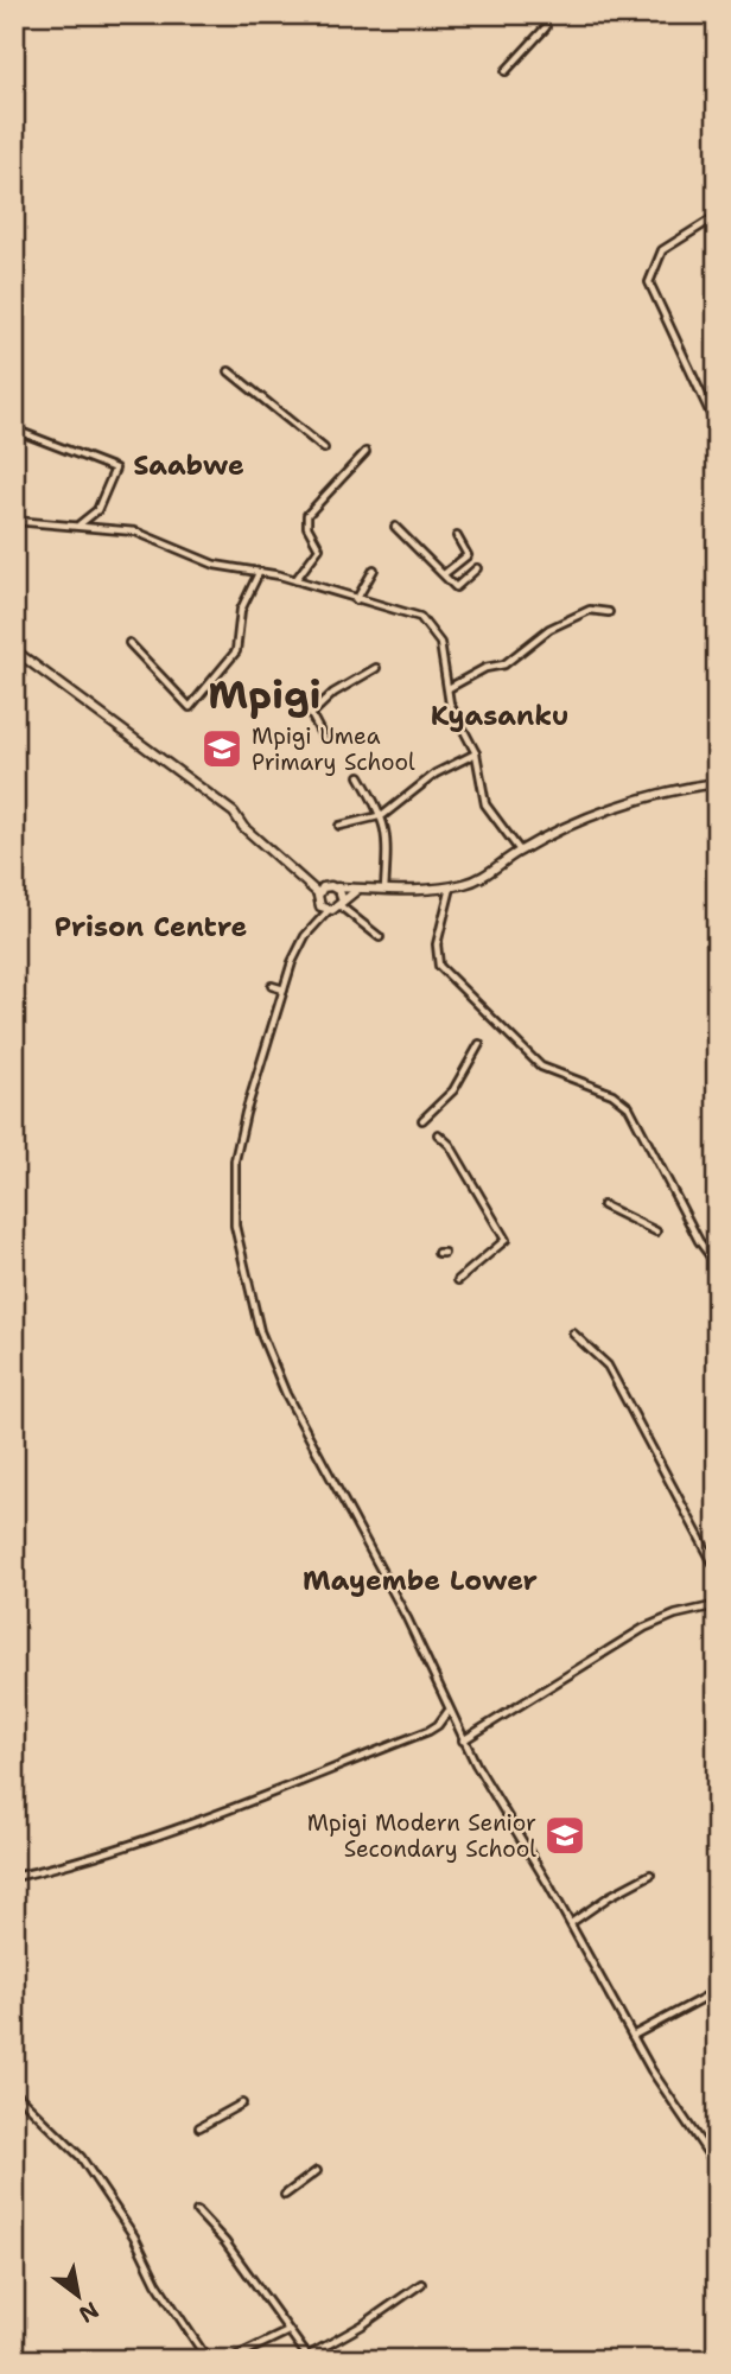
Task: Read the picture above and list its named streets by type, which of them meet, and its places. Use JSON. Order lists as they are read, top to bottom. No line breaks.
{"districts":["Saabwe","Mpigi","Kyasanku","Prison Centre","Mayembe Lower"],"places":{"school or university":["Mpigi Umea Primary School","Mpigi Modern Senior Secondary School"]},"north":"bottom right"}
